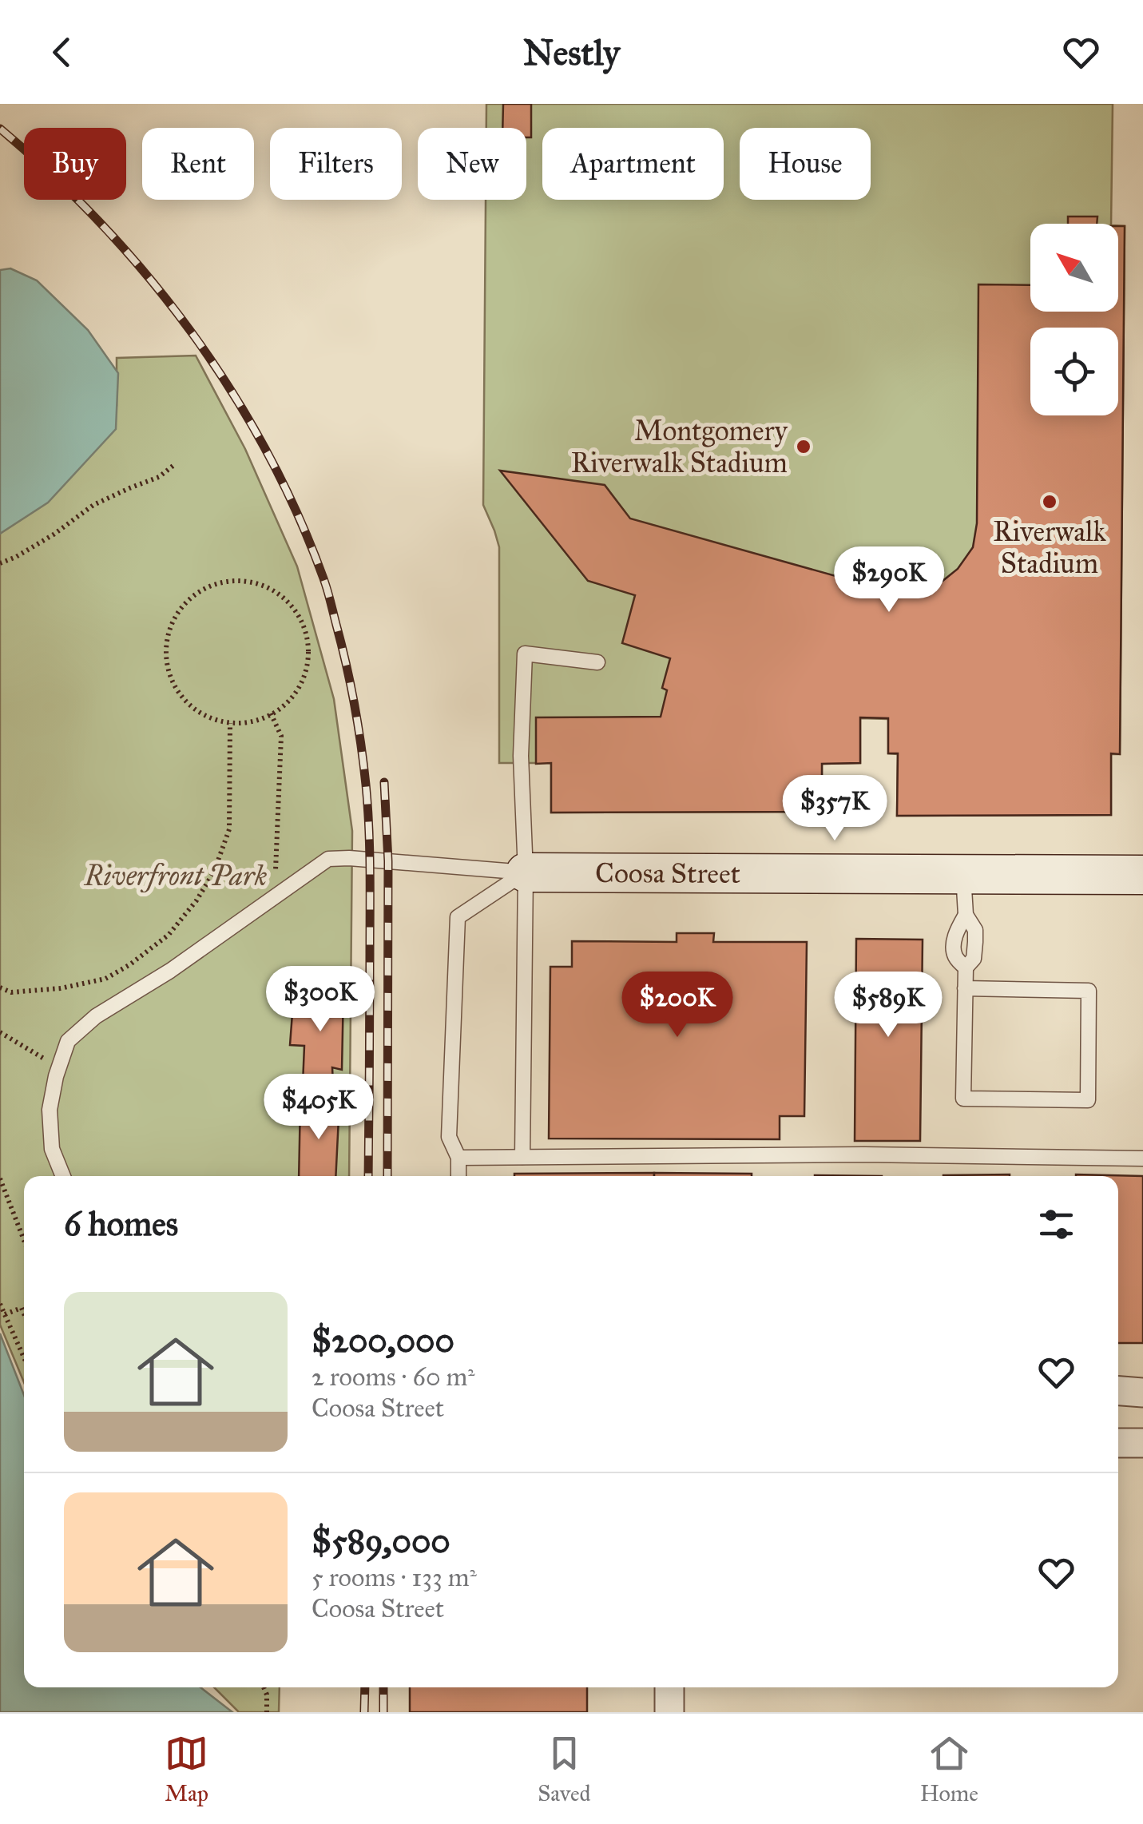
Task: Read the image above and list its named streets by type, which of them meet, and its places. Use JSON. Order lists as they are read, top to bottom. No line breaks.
{"streets":{"street":["Coosa Street"]},"parks":["Riverfront Park"],"places":["Montgomery Riverwalk Stadium","Riverwalk Stadium"],"north":"top left","page":{"header":"Nestly","chip":["Buy","Rent","Filters","New","Apartment","House"],"price":["$290K","$357K","$300K","$200K","$589K","$405K"],"heading":"6 homes","list":[{"name":"$200,000","note":"2 rooms · 60 m² · Coosa Street"},{"name":"$589,000","note":"5 rooms · 133 m² · Coosa Street"}],"tabs":["Map","Saved","Home"]}}
